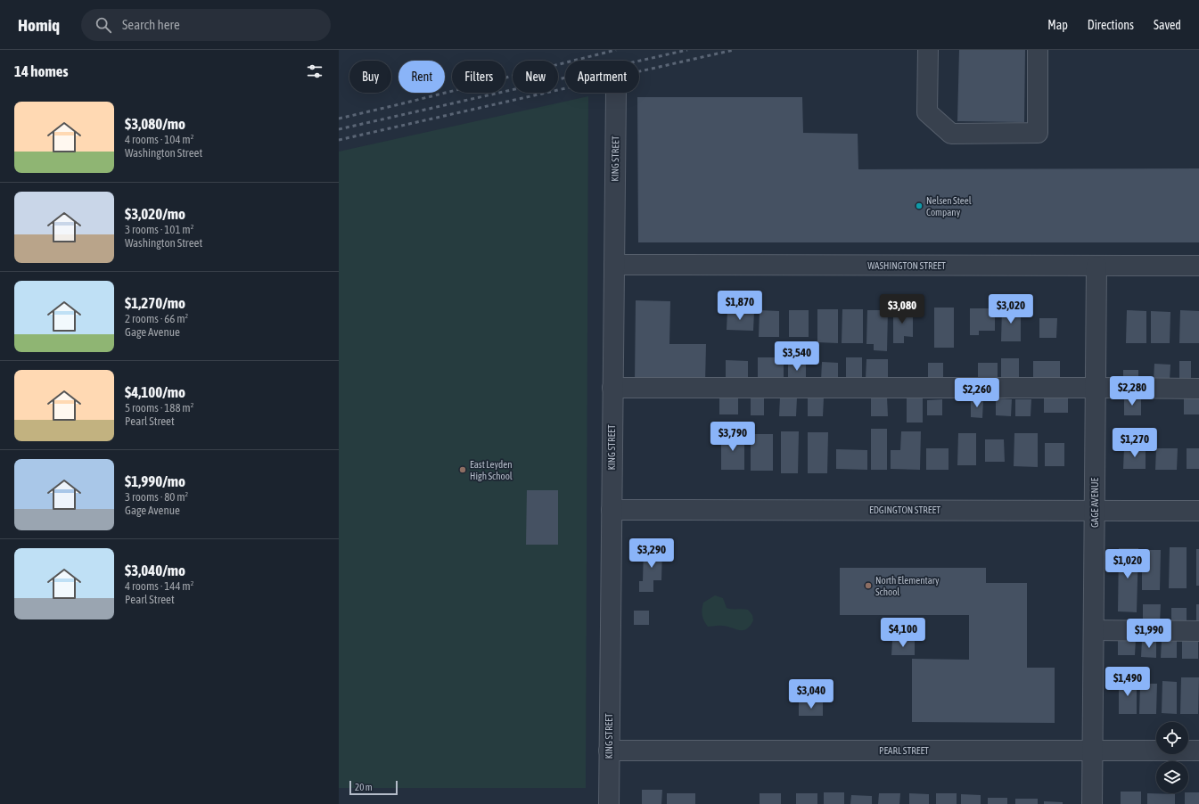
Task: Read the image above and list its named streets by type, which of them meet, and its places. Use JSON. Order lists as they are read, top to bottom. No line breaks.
{"streets":{"street":["KING STREET","WASHINGTON STREET","GAGE AVENUE","EDGINGTON STREET","PEARL STREET"]},"crossings":[["KING STREET","WASHINGTON STREET"],["KING STREET","EDGINGTON STREET"],["KING STREET","PEARL STREET"],["WASHINGTON STREET","GAGE AVENUE"],["GAGE AVENUE","EDGINGTON STREET"],["GAGE AVENUE","PEARL STREET"]],"places":["Nelsen Steel Company","East Leyden High School","North Elementary School"],"scale_bar":"20 m","page":{"header":"Homiq","search":"Search here","nav":["Map","Directions","Saved"],"heading":"14 homes","chip":["Buy","Rent","Filters","New","Apartment"],"list":[{"name":"$3,080/mo","note":"4 rooms · 104 m² · Washington Street"},{"name":"$3,020/mo","note":"3 rooms · 101 m² · Washington Street"},{"name":"$1,270/mo","note":"2 rooms · 66 m² · Gage Avenue"},{"name":"$4,100/mo","note":"5 rooms · 188 m² · Pearl Street"},{"name":"$1,990/mo","note":"3 rooms · 80 m² · Gage Avenue"},{"name":"$3,040/mo","note":"4 rooms · 144 m² · Pearl Street"}],"price":["$1,870","$3,080","$3,020","$3,540","$2,280","$2,260","$3,790","$1,270","$3,290","$1,020","$4,100","$1,990","$1,490","$3,040"],"scale":"20 m"}}
